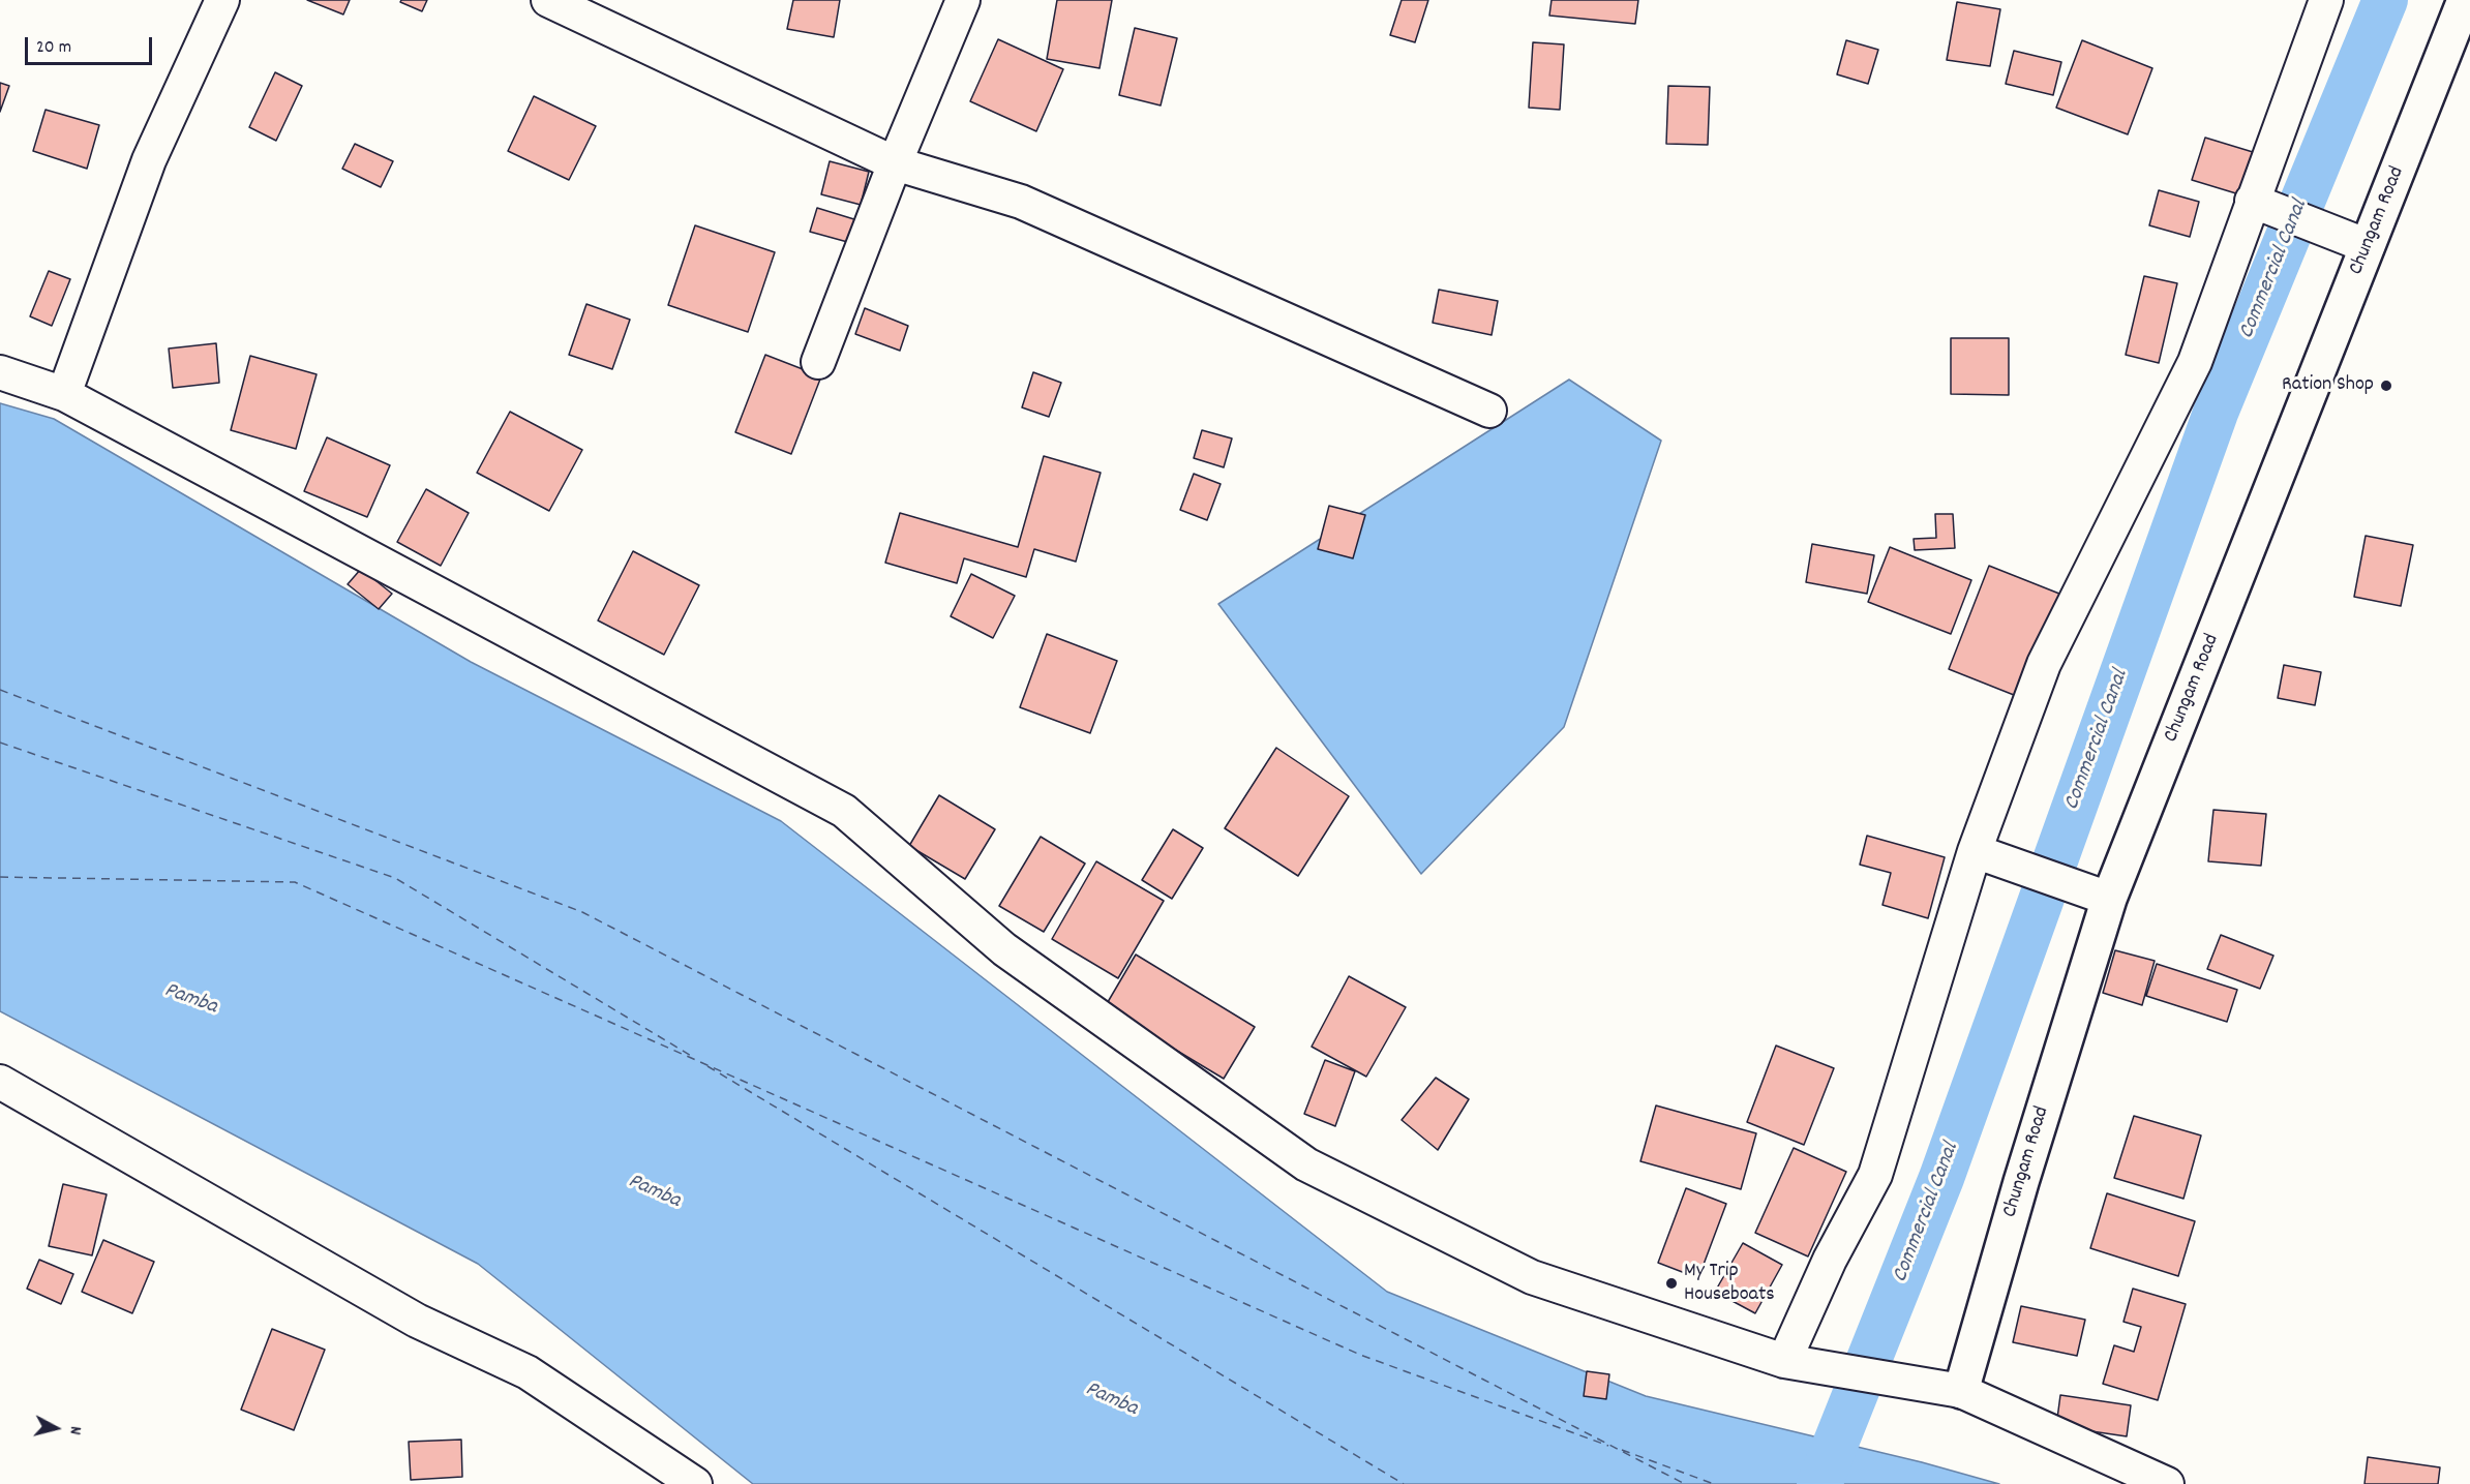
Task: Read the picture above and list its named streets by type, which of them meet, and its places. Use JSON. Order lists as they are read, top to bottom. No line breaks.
{"streets":{"main road":["Chungam Road"]},"water":["Commercial Canal","Pamba"],"places":["Ration Shop","My Trip Houseboats"],"scale_bar":"20 m","north":"right"}
